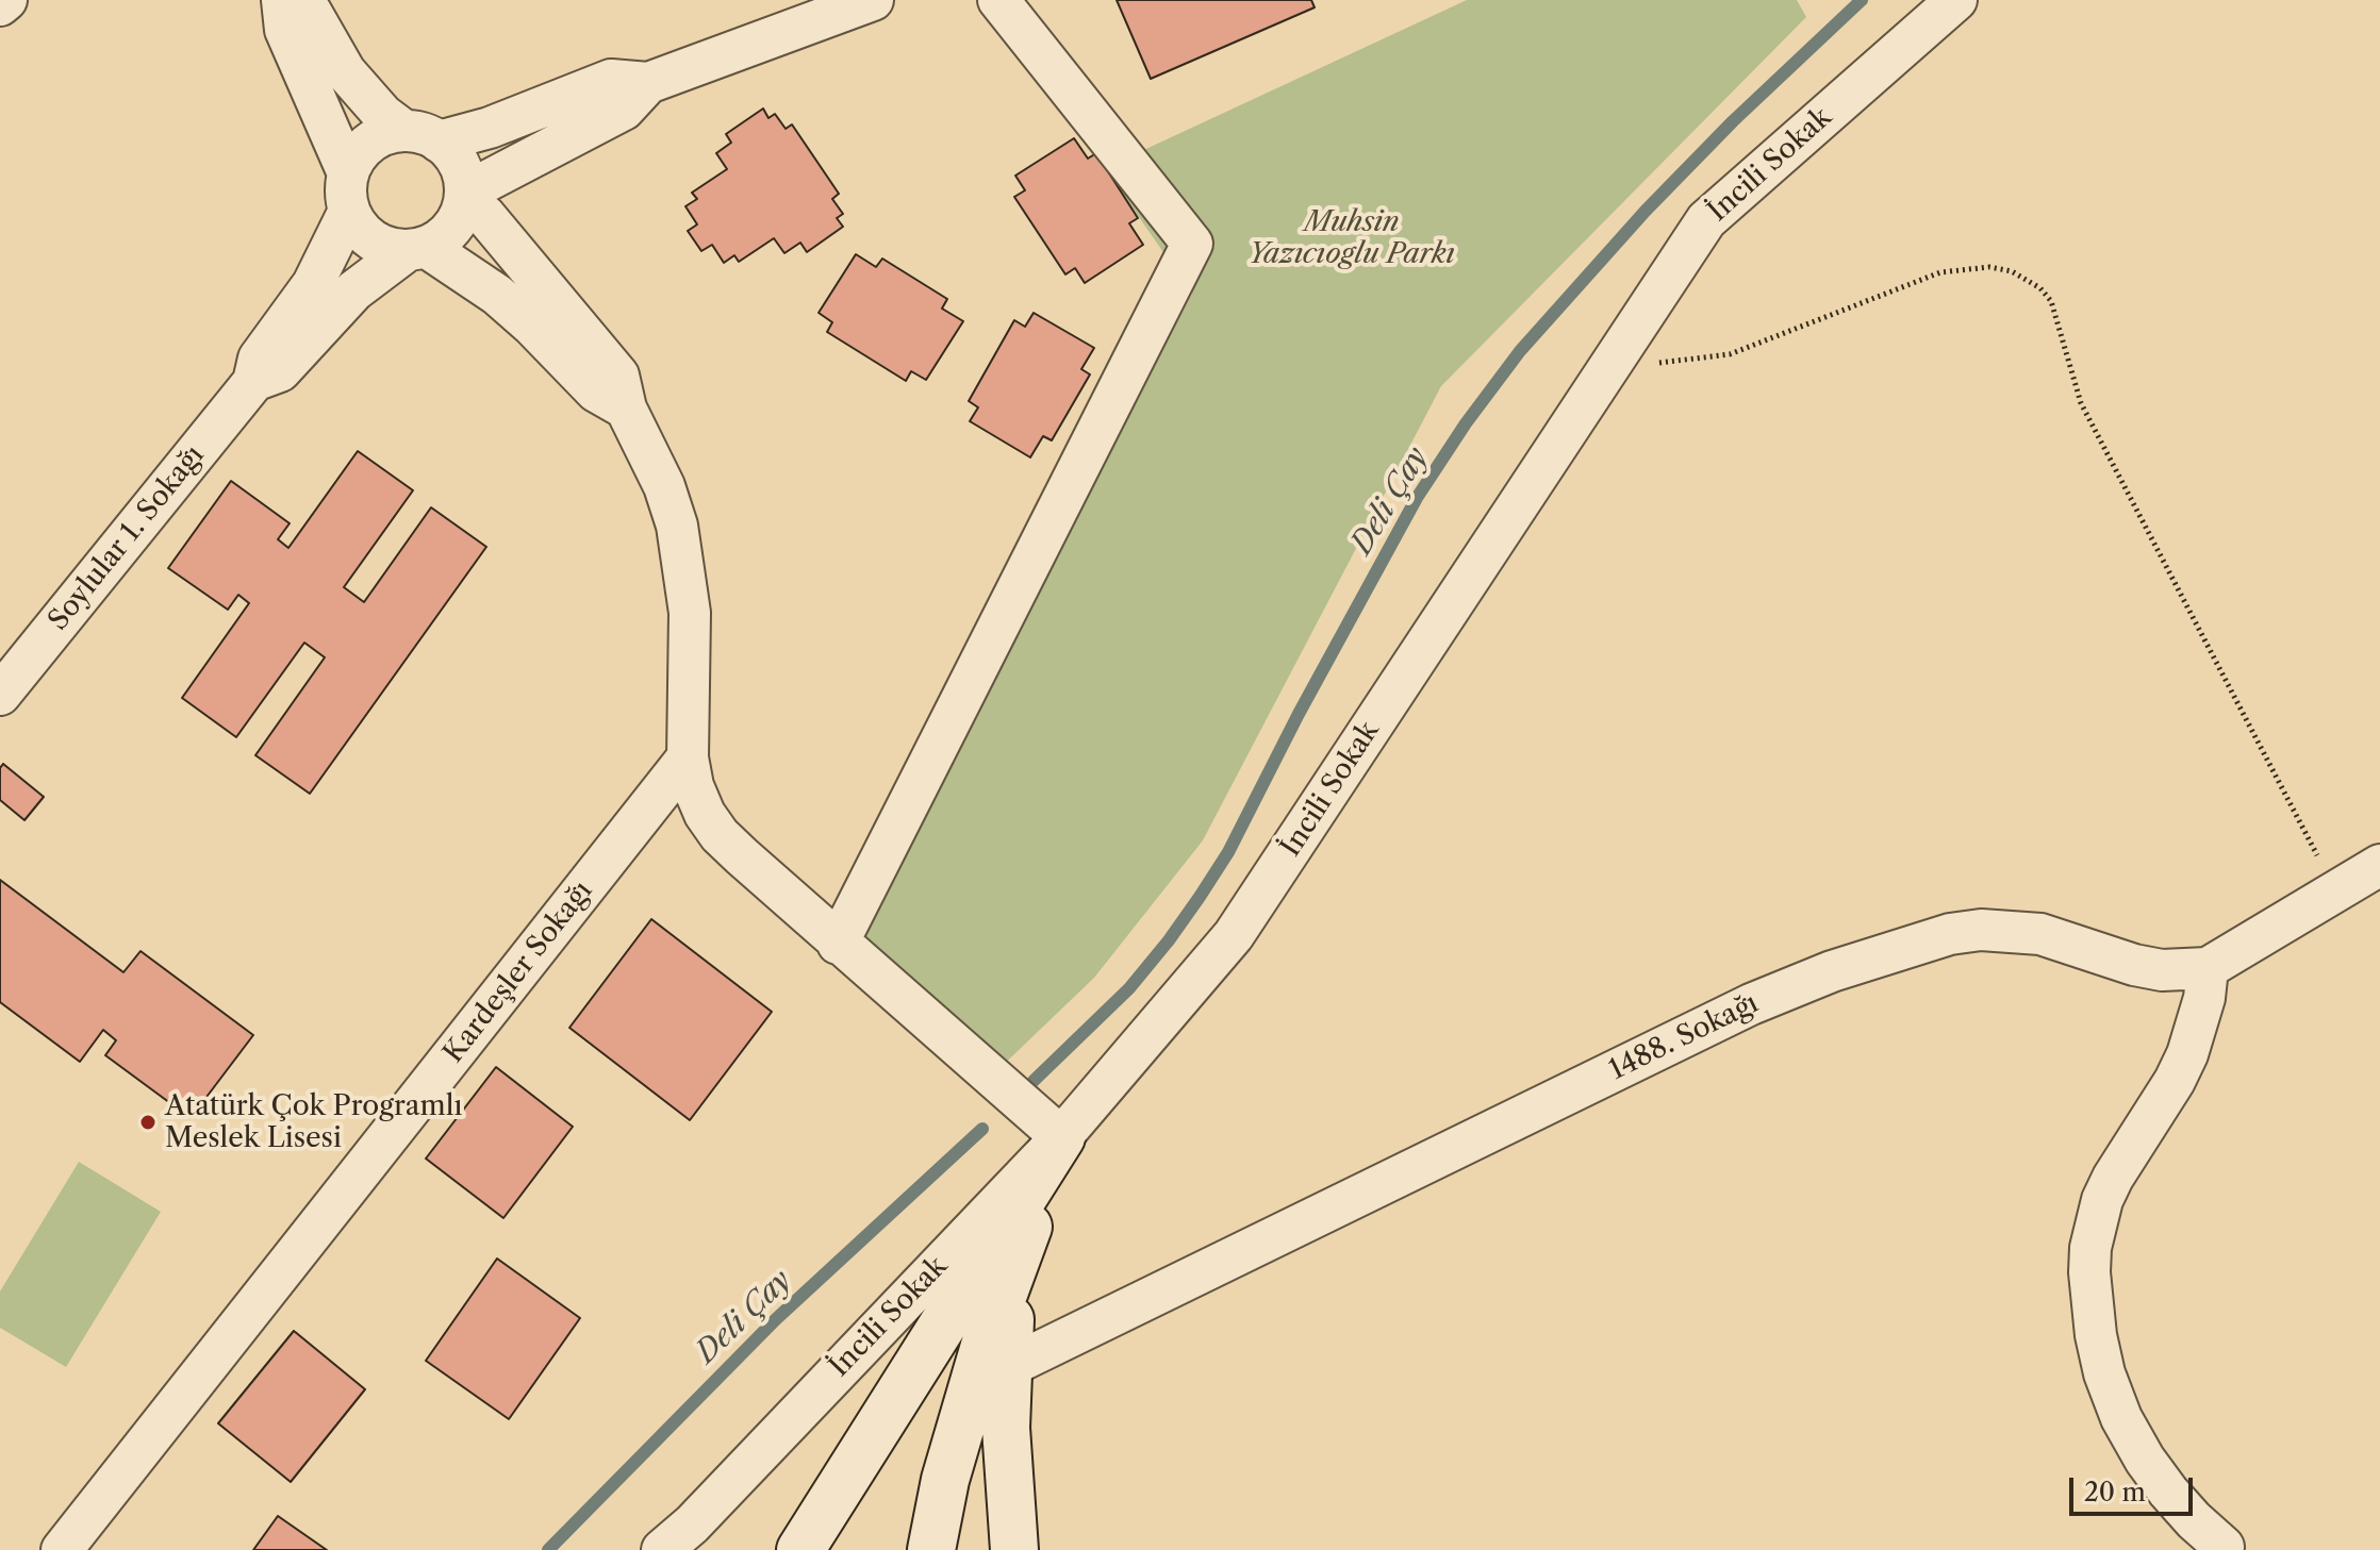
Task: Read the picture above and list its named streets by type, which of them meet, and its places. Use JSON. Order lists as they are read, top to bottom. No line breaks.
{"streets":{"street":["İncili Sokak","Soylular 1. Sokağı","Kardeşler Sokağı","1488. Sokağı"]},"water":["Deli Çay"],"parks":["Muhsin Yazıcıoglu Parkı"],"places":["Atatürk Çok Programlı Meslek Lisesi"],"scale_bar":"20 m"}
